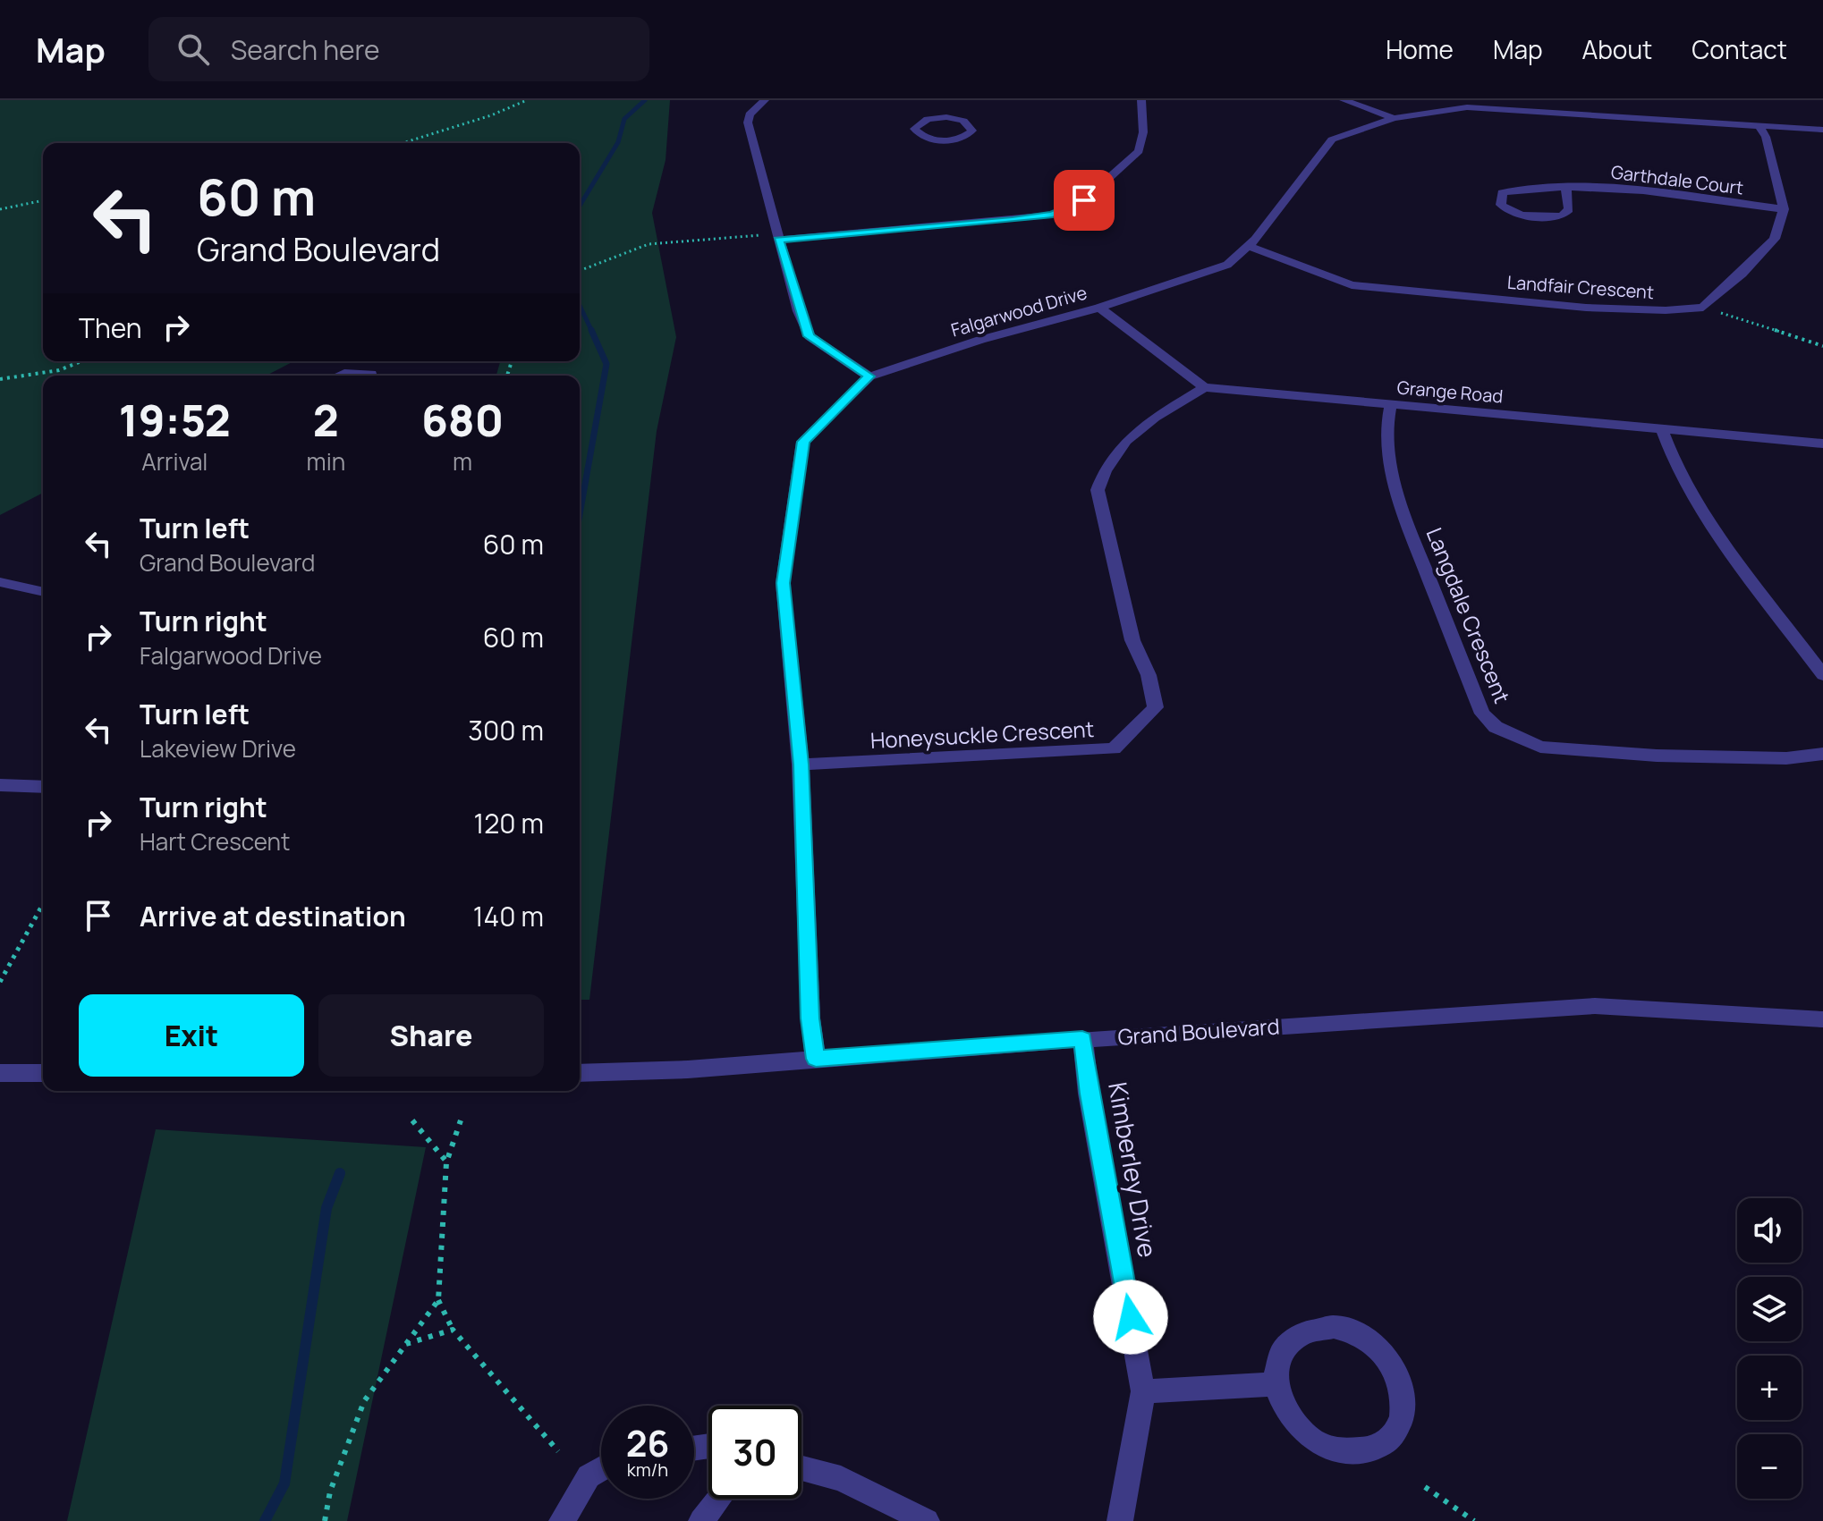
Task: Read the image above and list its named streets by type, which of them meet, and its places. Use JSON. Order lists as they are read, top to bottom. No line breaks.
{"streets":{"street":["Garthdale Court","Landfair Crescent","Falgarwood Drive","Grange Road","Langdale Crescent","Honeysuckle Crescent","Grand Boulevard","Kimberley Drive"]},"crossings":[["Landfair Crescent","Falgarwood Drive"],["Falgarwood Drive","Honeysuckle Crescent"],["Falgarwood Drive","Grand Boulevard"],["Grange Road","Langdale Crescent"],["Grange Road","Honeysuckle Crescent"],["Grand Boulevard","Kimberley Drive"]],"page":{"header":"Map","search":"Search here","nav":["Home","Map","About","Contact"],"turn":["60 m","Grand Boulevard"],"then":"Then","eta":["19:52","Arrival","2","min","680","m"],"list":[{"name":"Turn left","note":"Grand Boulevard","value":"60 m"},{"name":"Turn right","note":"Falgarwood Drive","value":"60 m"},{"name":"Turn left","note":"Lakeview Drive","value":"300 m"},{"name":"Turn right","note":"Hart Crescent","value":"120 m"},{"name":"Arrive at destination","value":"140 m"}],"buttons":["Exit","Share"],"map_buttons":["+","−"],"speed":"26 km/h","limit":"30"}}
